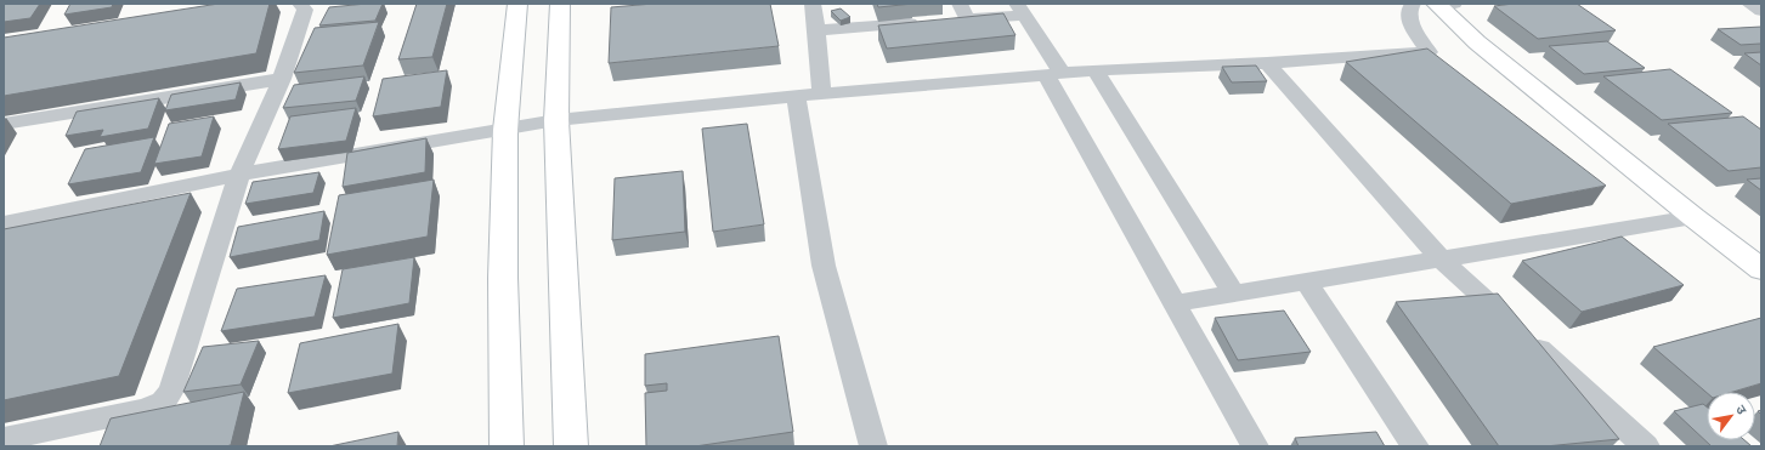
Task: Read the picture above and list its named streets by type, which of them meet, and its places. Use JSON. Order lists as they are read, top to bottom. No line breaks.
{"north":"top right"}
